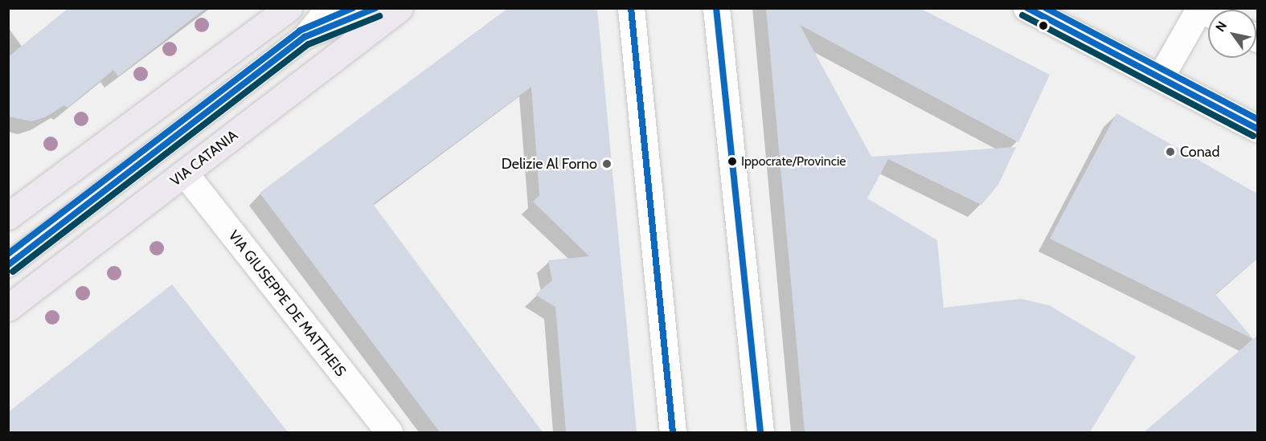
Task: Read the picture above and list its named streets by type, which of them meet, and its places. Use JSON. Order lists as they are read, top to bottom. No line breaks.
{"streets":{"main road":["VIA CATANIA"],"street":["VIA GIUSEPPE DE MATTHEIS"]},"crossings":[["VIA CATANIA","VIA GIUSEPPE DE MATTHEIS"]],"places":["Conad","Ippocrate/Provincie","Delizie Al Forno"],"north":"top left"}
